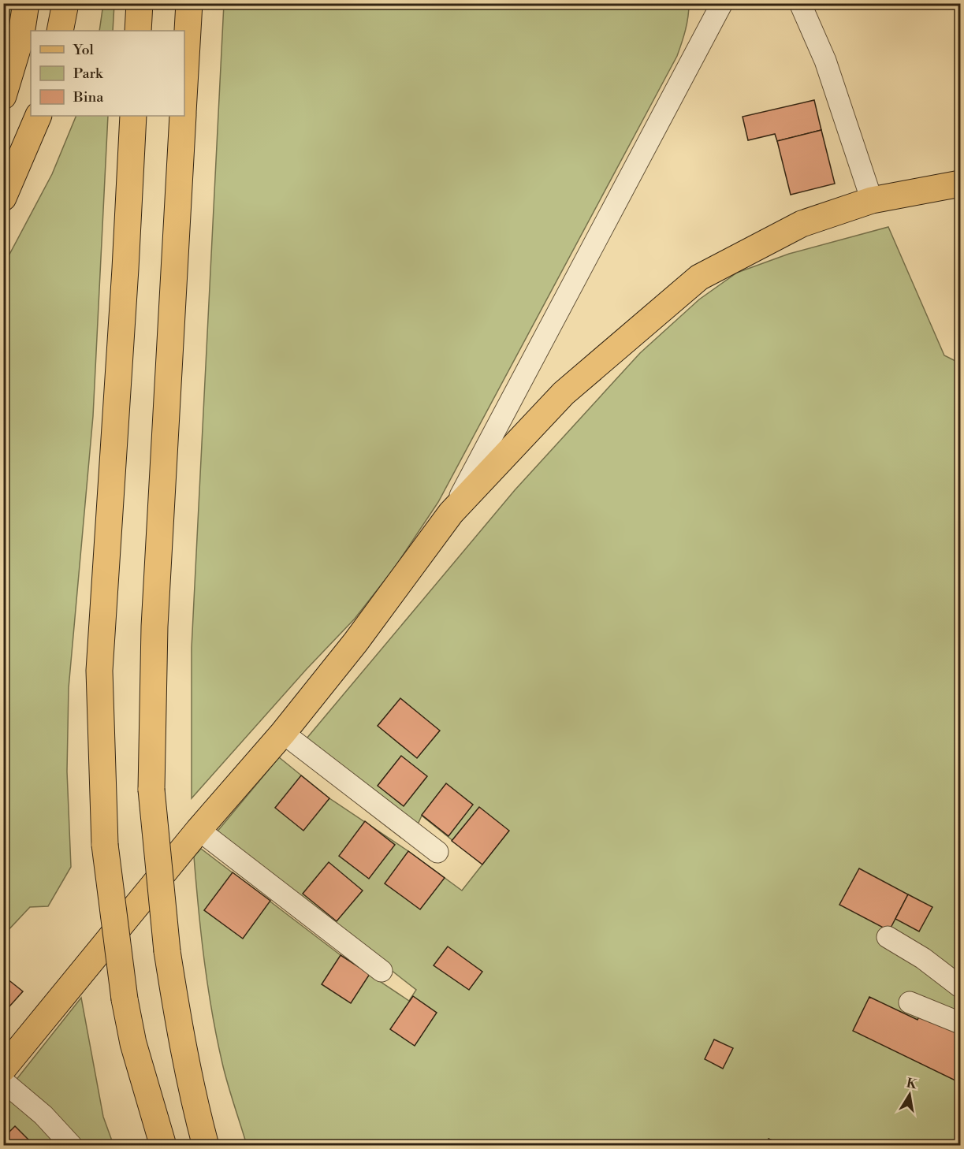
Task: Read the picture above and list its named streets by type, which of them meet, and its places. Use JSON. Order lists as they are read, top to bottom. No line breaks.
{"legend":["Yol","Park","Bina"],"north":"top"}
